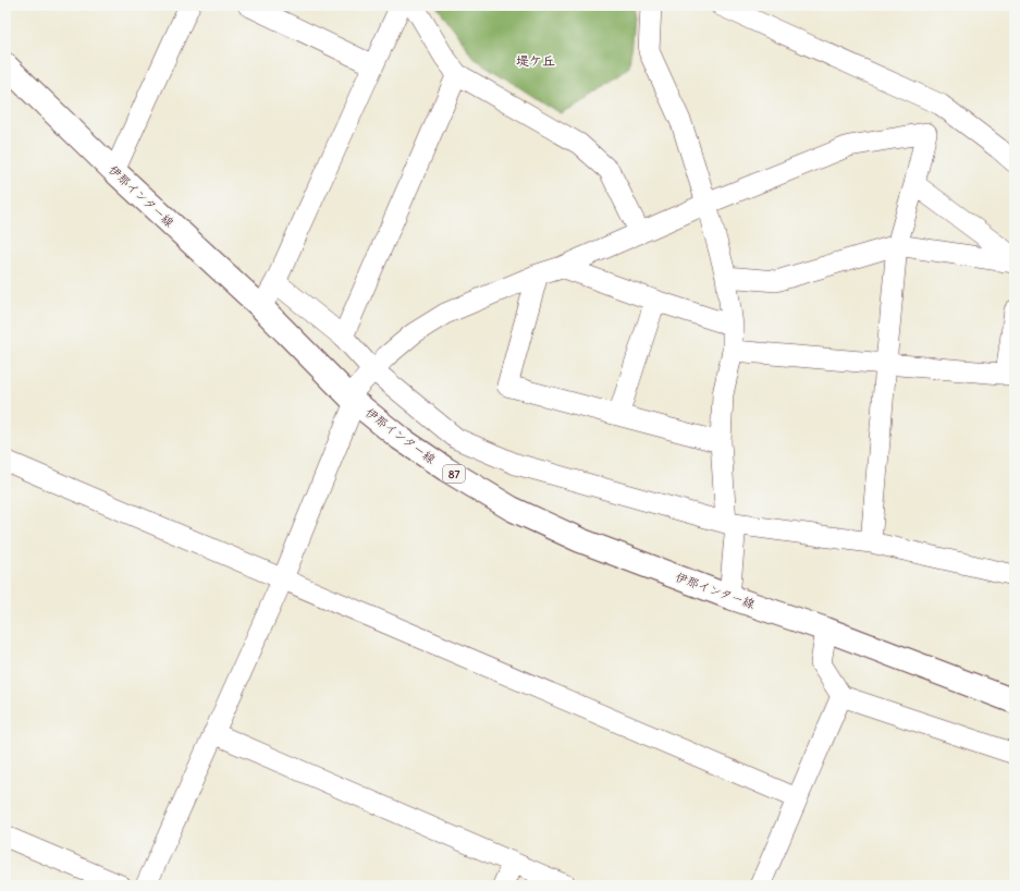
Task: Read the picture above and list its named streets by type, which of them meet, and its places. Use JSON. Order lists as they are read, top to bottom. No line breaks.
{"streets":{"main road":["伊那インター線","87"]},"districts":["堤ケ丘"]}
